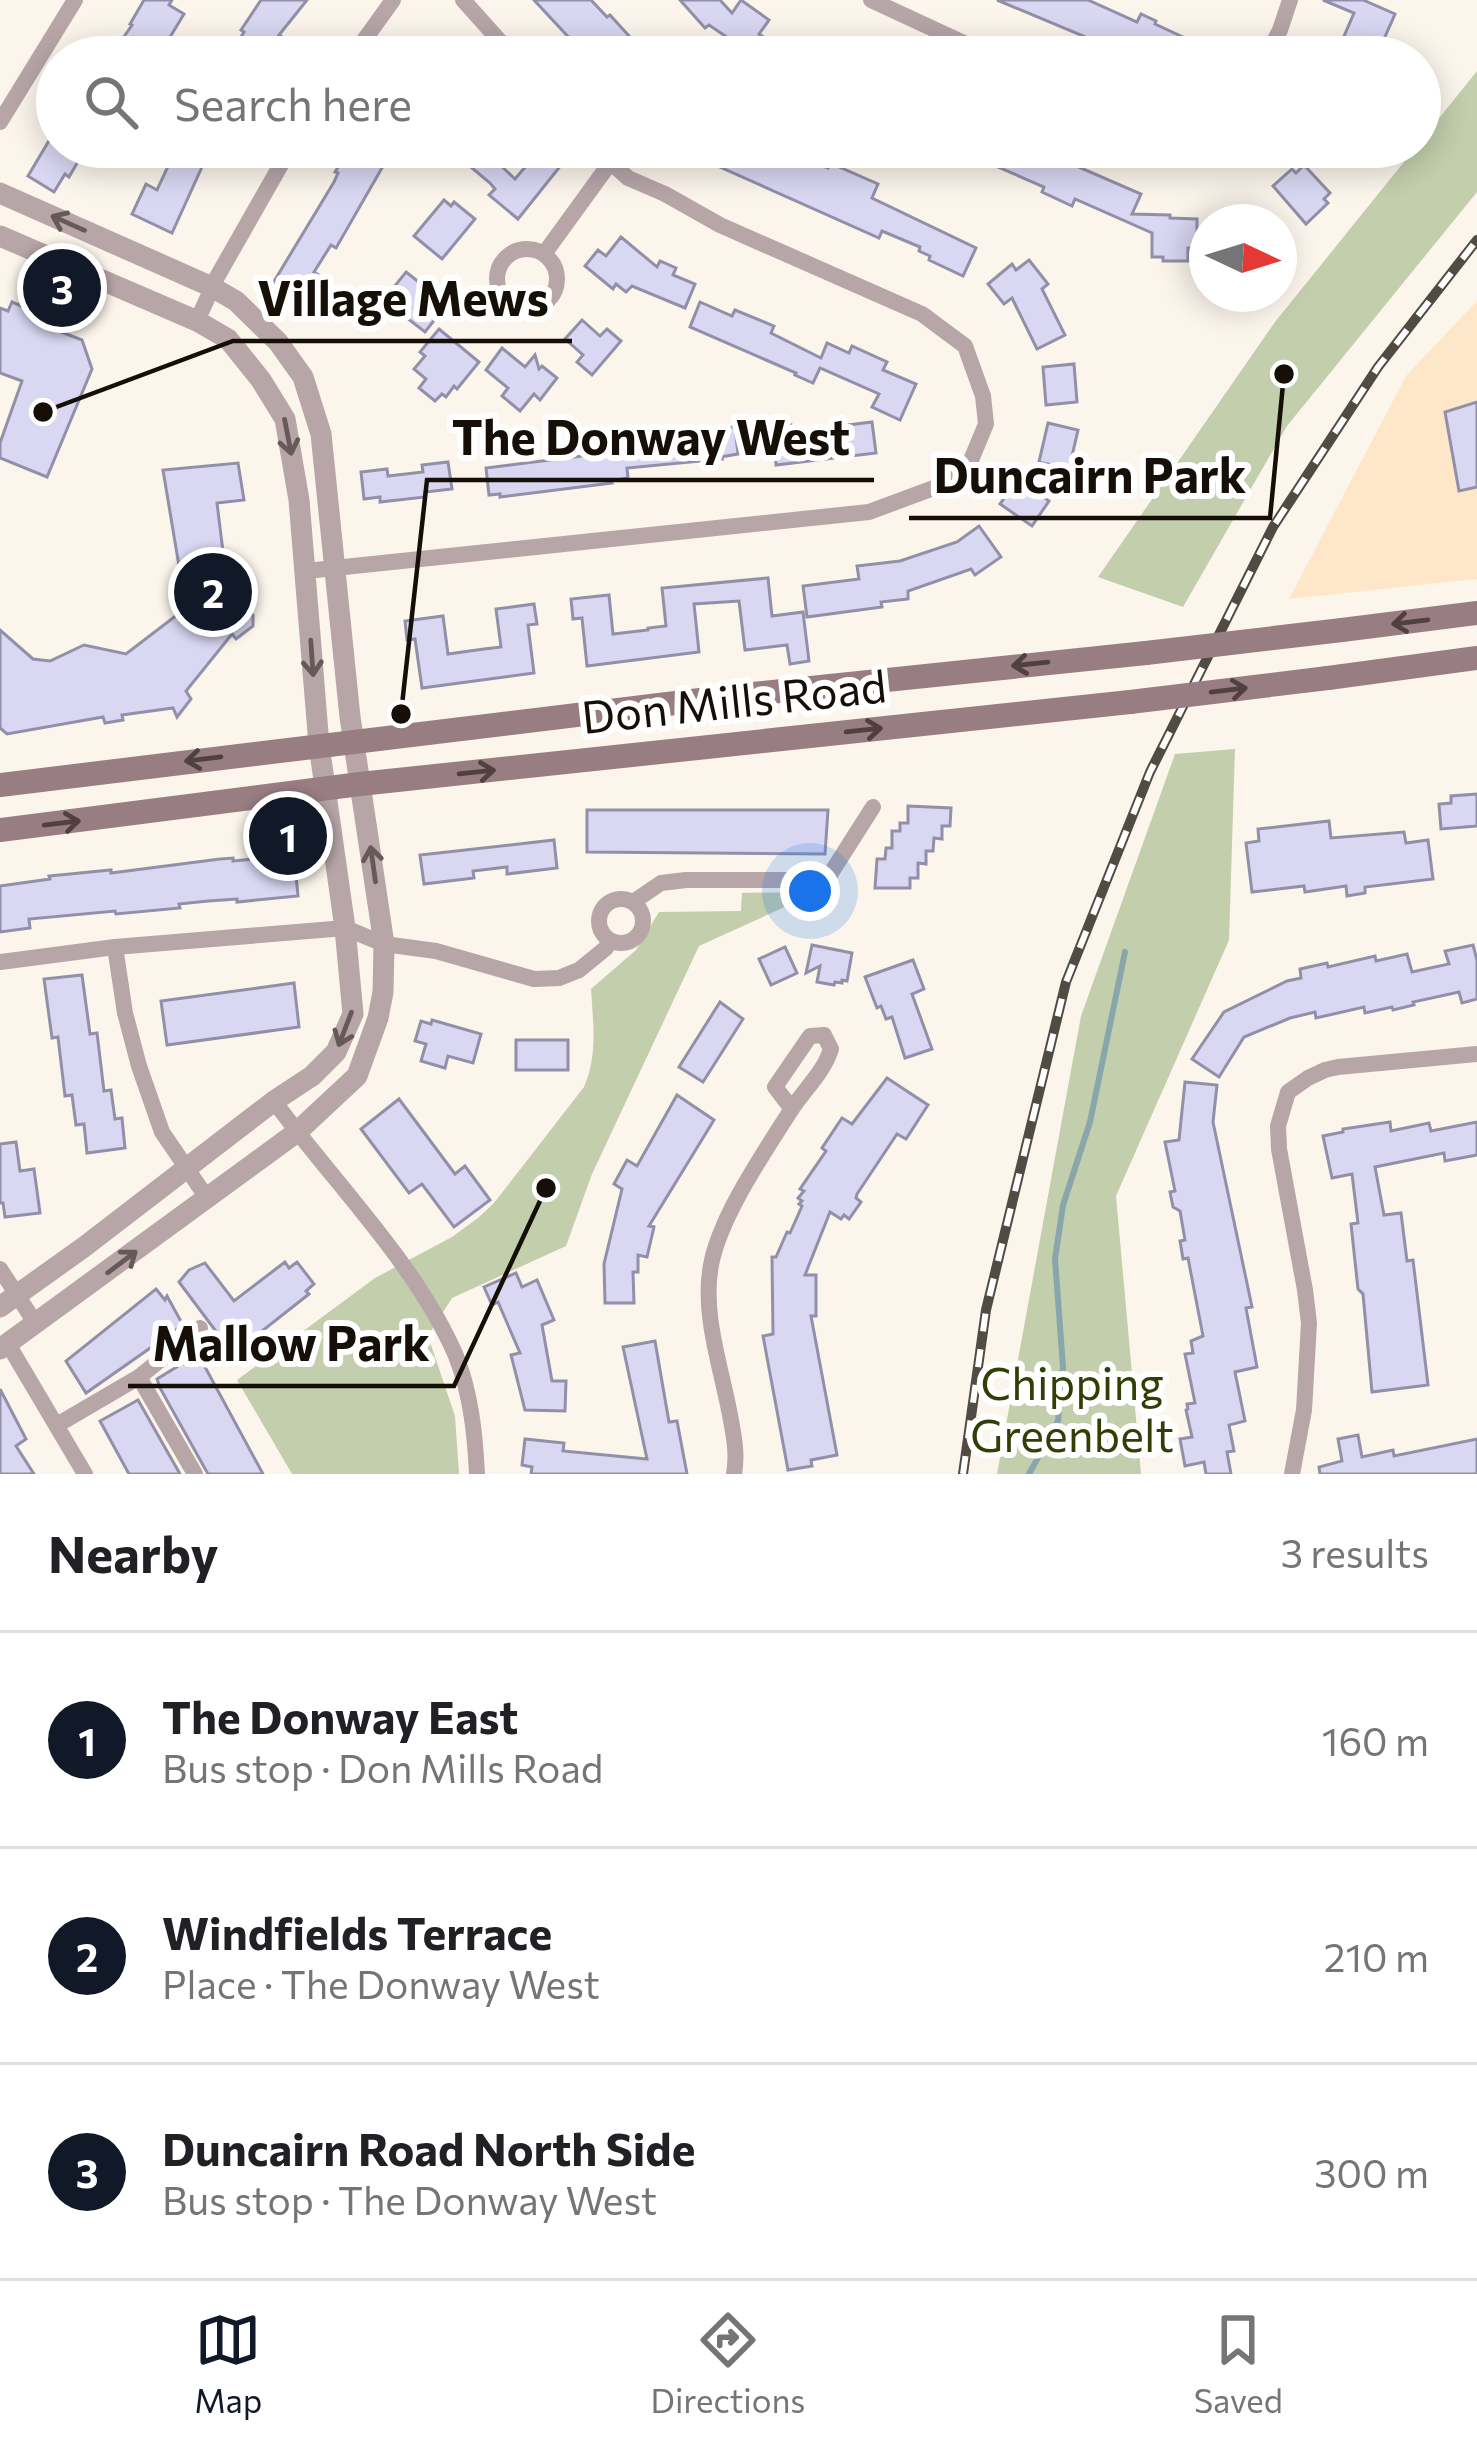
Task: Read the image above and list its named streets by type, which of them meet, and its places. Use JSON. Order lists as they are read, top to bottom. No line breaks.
{"streets":{"main road":["Don Mills Road"]},"parks":["Chipping Greenbelt"],"places":["Duncairn Park","Village Mews","The Donway West","Mallow Park"],"north":"right","page":{"search":"Search here","pins":["3","2","1"],"heading":["Nearby","3 results"],"list":[{"mark":"1","name":"The Donway East","note":"Bus stop · Don Mills Road","value":"160 m"},{"mark":"2","name":"Windfields Terrace","note":"Place · The Donway West","value":"210 m"},{"mark":"3","name":"Duncairn Road North Side","note":"Bus stop · The Donway West","value":"300 m"}],"nav":["Map","Directions","Saved"]}}
